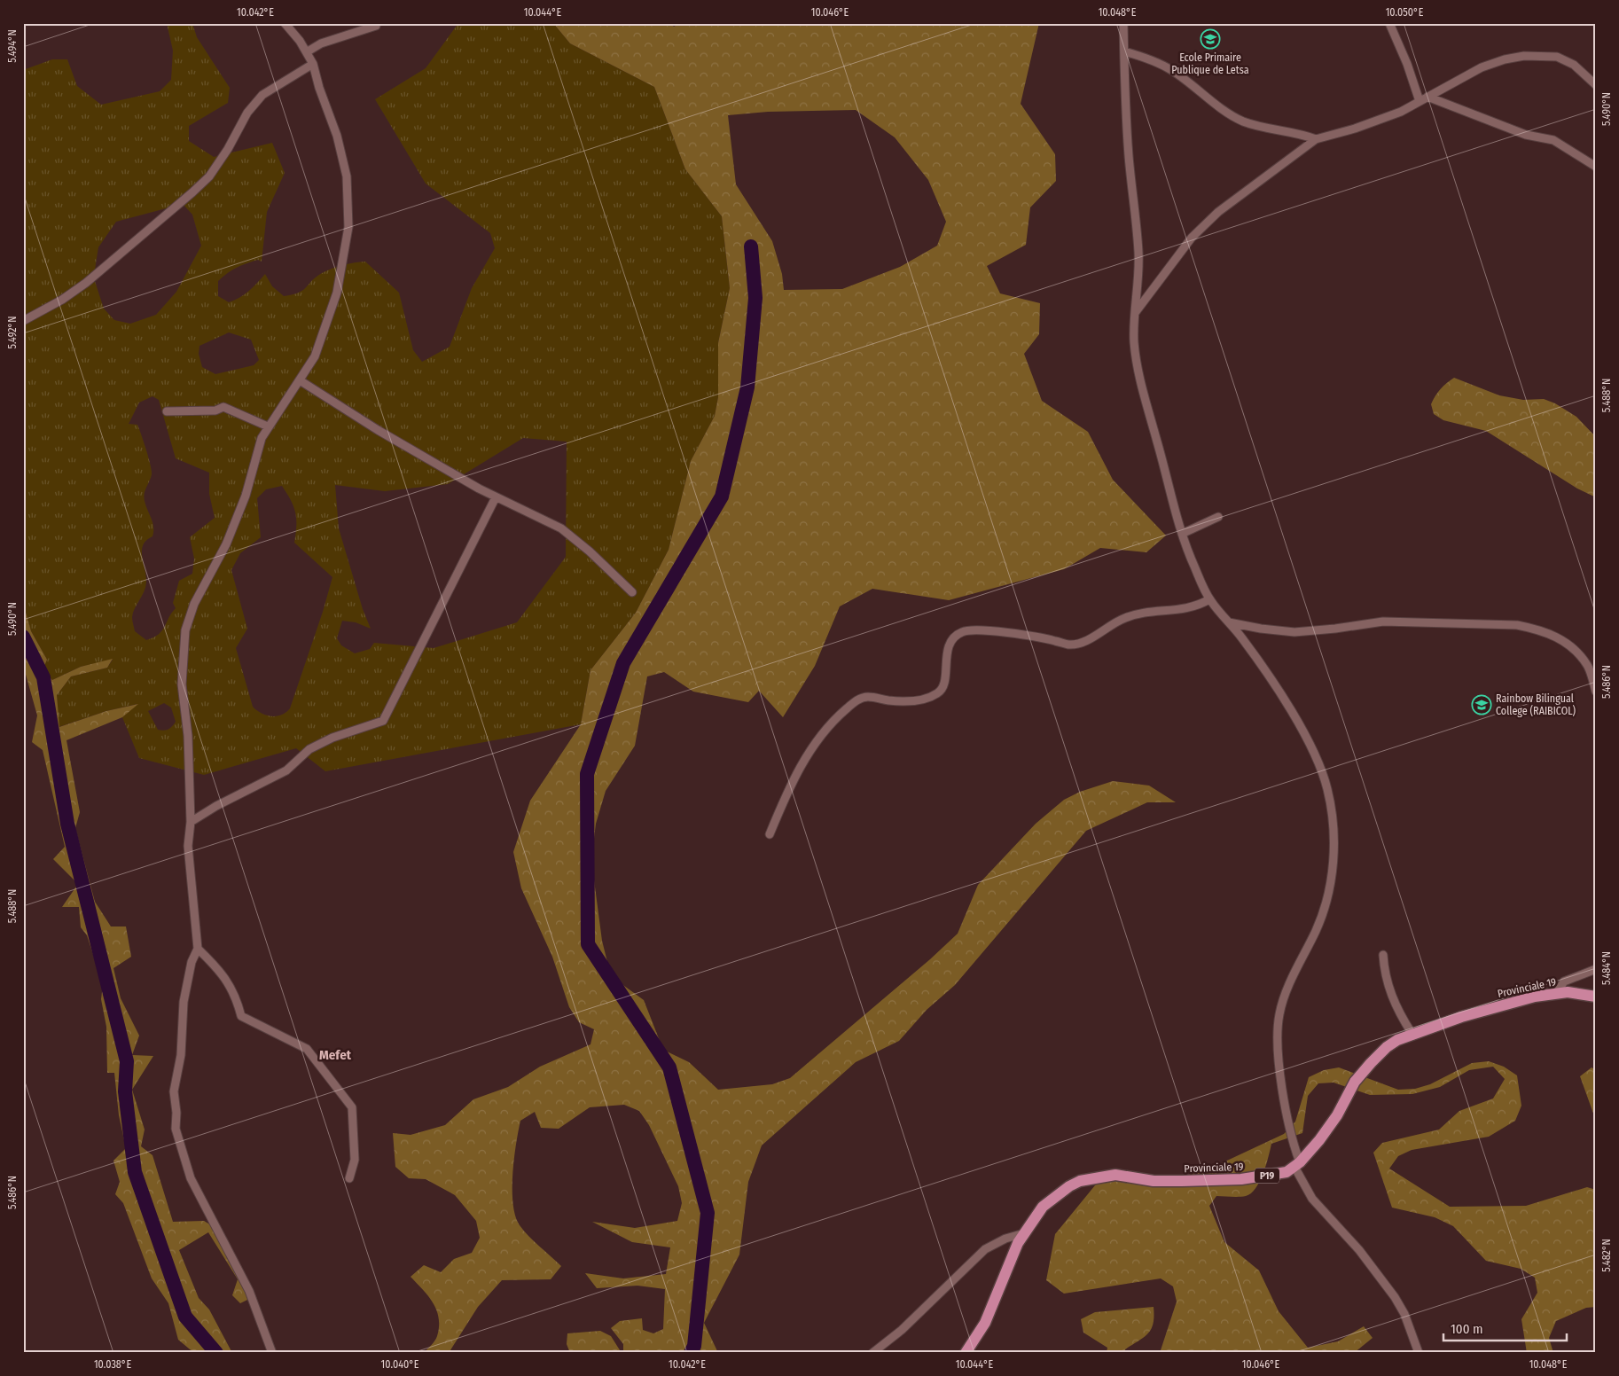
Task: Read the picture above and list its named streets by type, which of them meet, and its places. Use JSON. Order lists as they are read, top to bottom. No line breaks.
{"streets":{"main road":["Provinciale 19","P19"]},"districts":["Mefet"],"places":{"school or university":["Ecole Primaire Publique de Letsa","Rainbow Bilingual College (RAIBICOL)"]},"scale_bar":"100 m","coordinates":["10.042°E","10.044°E","10.046°E","10.048°E","10.050°E","5.494°N","5.490°N","5.492°N","5.488°N","5.486°N","5.484°N","5.482°N","10.038°E","10.040°E"]}
